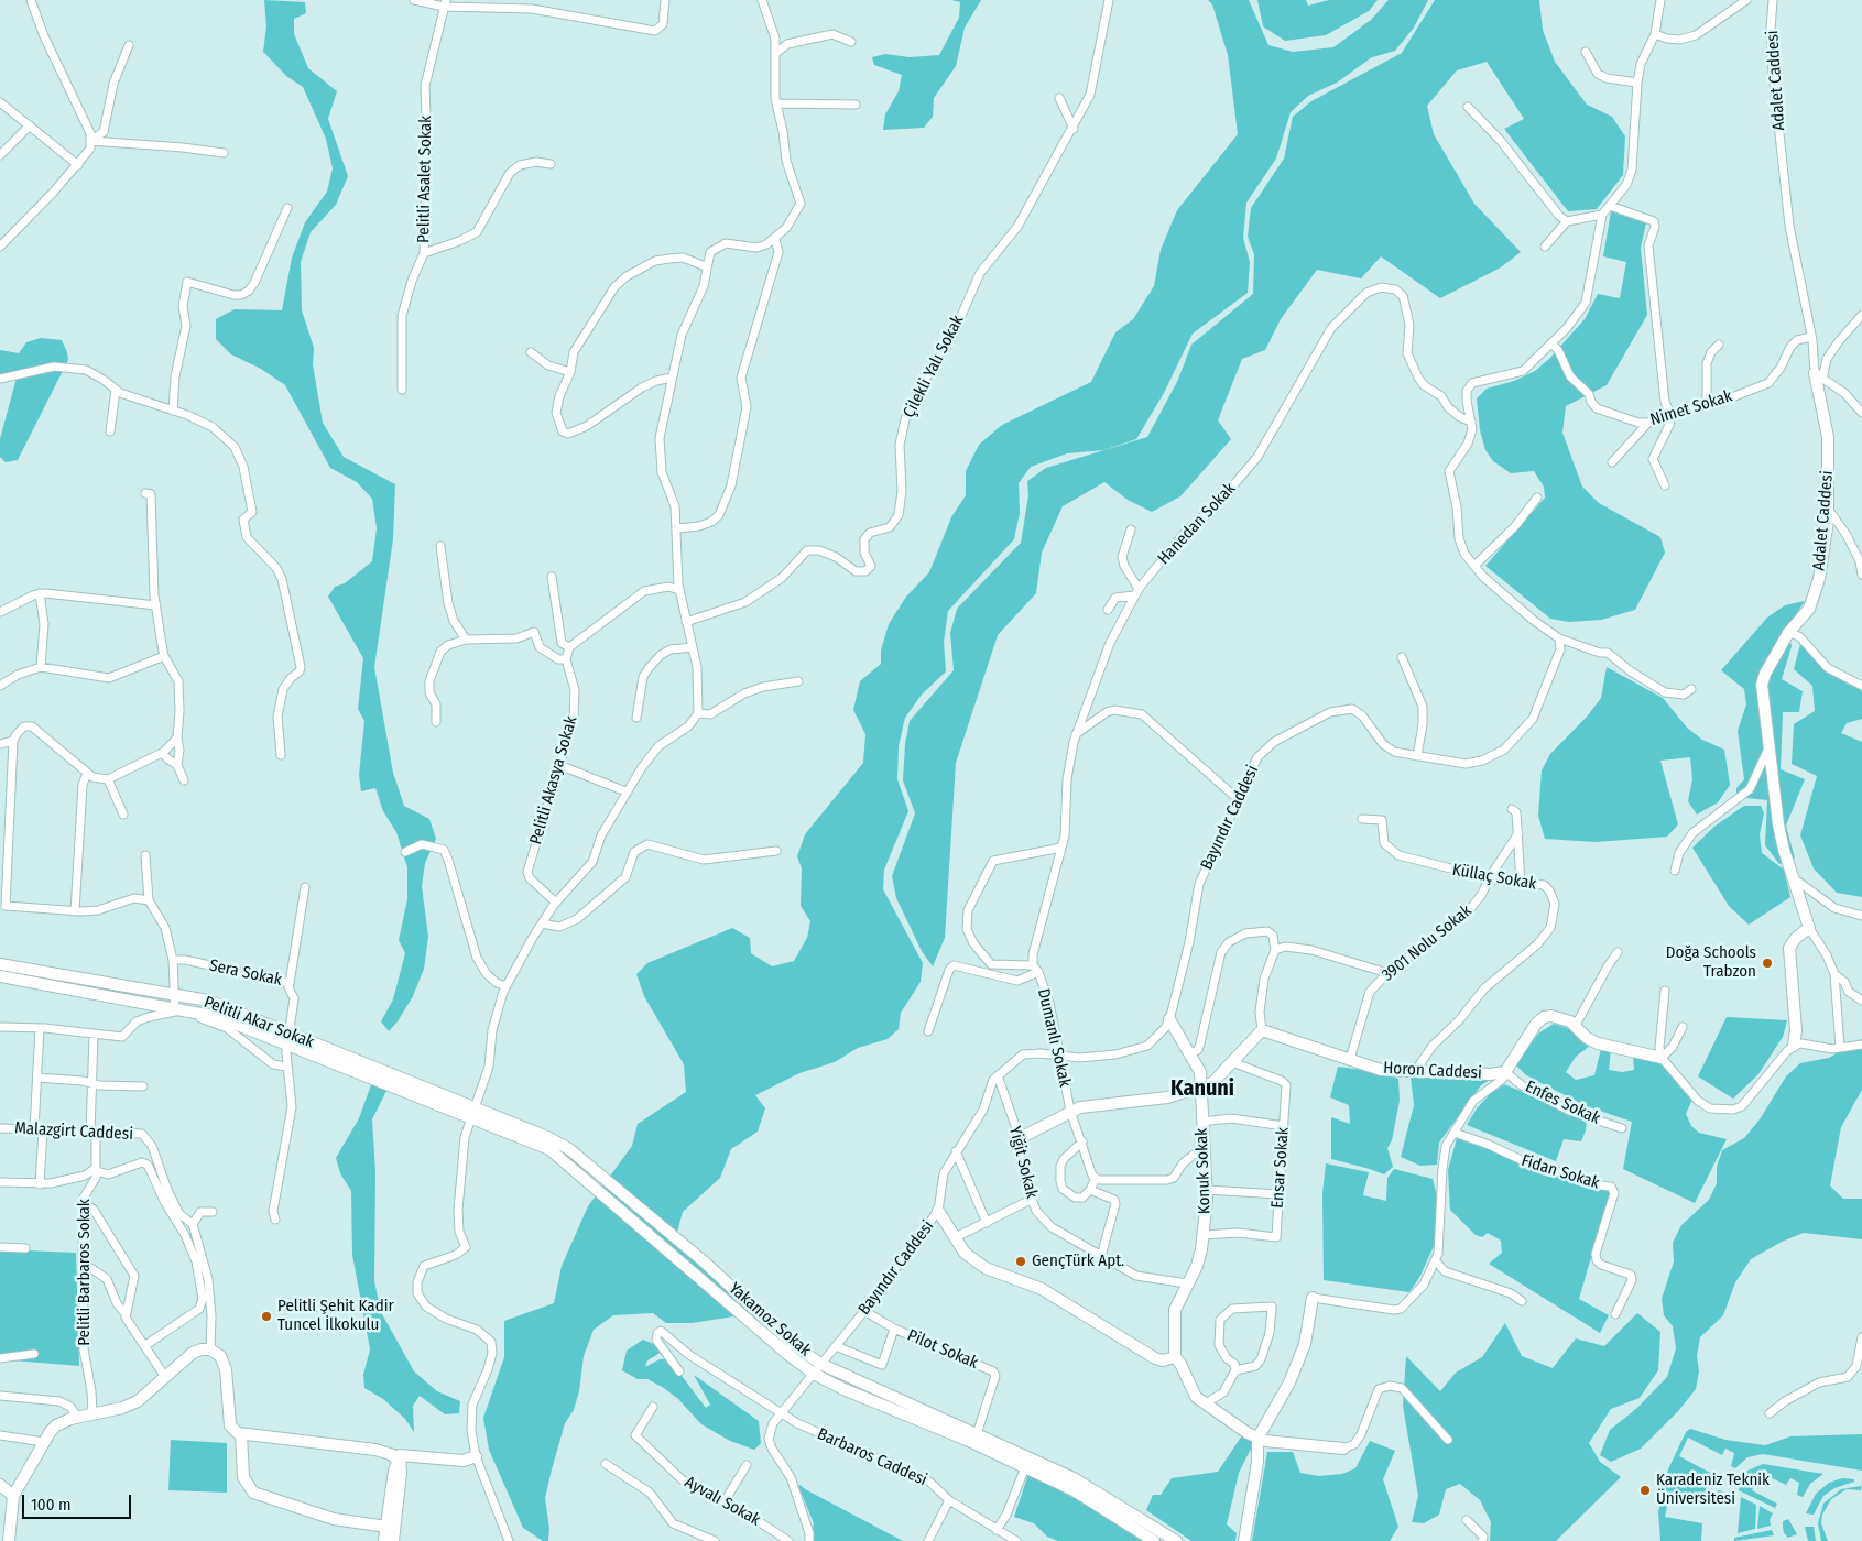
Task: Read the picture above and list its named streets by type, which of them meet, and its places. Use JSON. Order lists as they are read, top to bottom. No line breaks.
{"streets":{"street":["Adalet Caddesi","Pelitli Asalet Sokak","Çilekli Yalı Sokak","Nimet Sokak","Hanedan Sokak","Pelitli Akasya Sokak","Bayındır Caddesi","Küllaç Sokak","3901 Nolu Sokak","Sera Sokak","Pelitli Akar Sokak","Dumanlı Sokak","Horon Caddesi","Enfes Sokak","Malazgirt Caddesi","Yiğit Sokak","Ensar Sokak","Konuk Sokak","Fidan Sokak","Pelitli Barbaros Sokak","Yakamoz Sokak","Pilot Sokak","Barbaros Caddesi","Ayvalı Sokak"]},"crossings":[["Adalet Caddesi","Nimet Sokak"],["Hanedan Sokak","Dumanlı Sokak"],["Bayındır Caddesi","Dumanlı Sokak"],["Bayındır Caddesi","Yiğit Sokak"],["Bayındır Caddesi","Konuk Sokak"],["Bayındır Caddesi","Yakamoz Sokak"],["Bayındır Caddesi","Pilot Sokak"],["Bayındır Caddesi","Barbaros Caddesi"],["Küllaç Sokak","3901 Nolu Sokak"],["Küllaç Sokak","Horon Caddesi"],["3901 Nolu Sokak","Horon Caddesi"],["Pelitli Akar Sokak","Yakamoz Sokak"],["Horon Caddesi","Enfes Sokak"],["Yiğit Sokak","Konuk Sokak"],["Ensar Sokak","Konuk Sokak"],["Yakamoz Sokak","Pilot Sokak"]],"districts":["Kanuni"],"places":["Doğa Schools Trabzon","GençTürk Apt.","Pelitli Şehit Kadir Tuncel İlkokulu","Karadeniz Teknik Üniversitesi"],"scale_bar":"100 m"}
